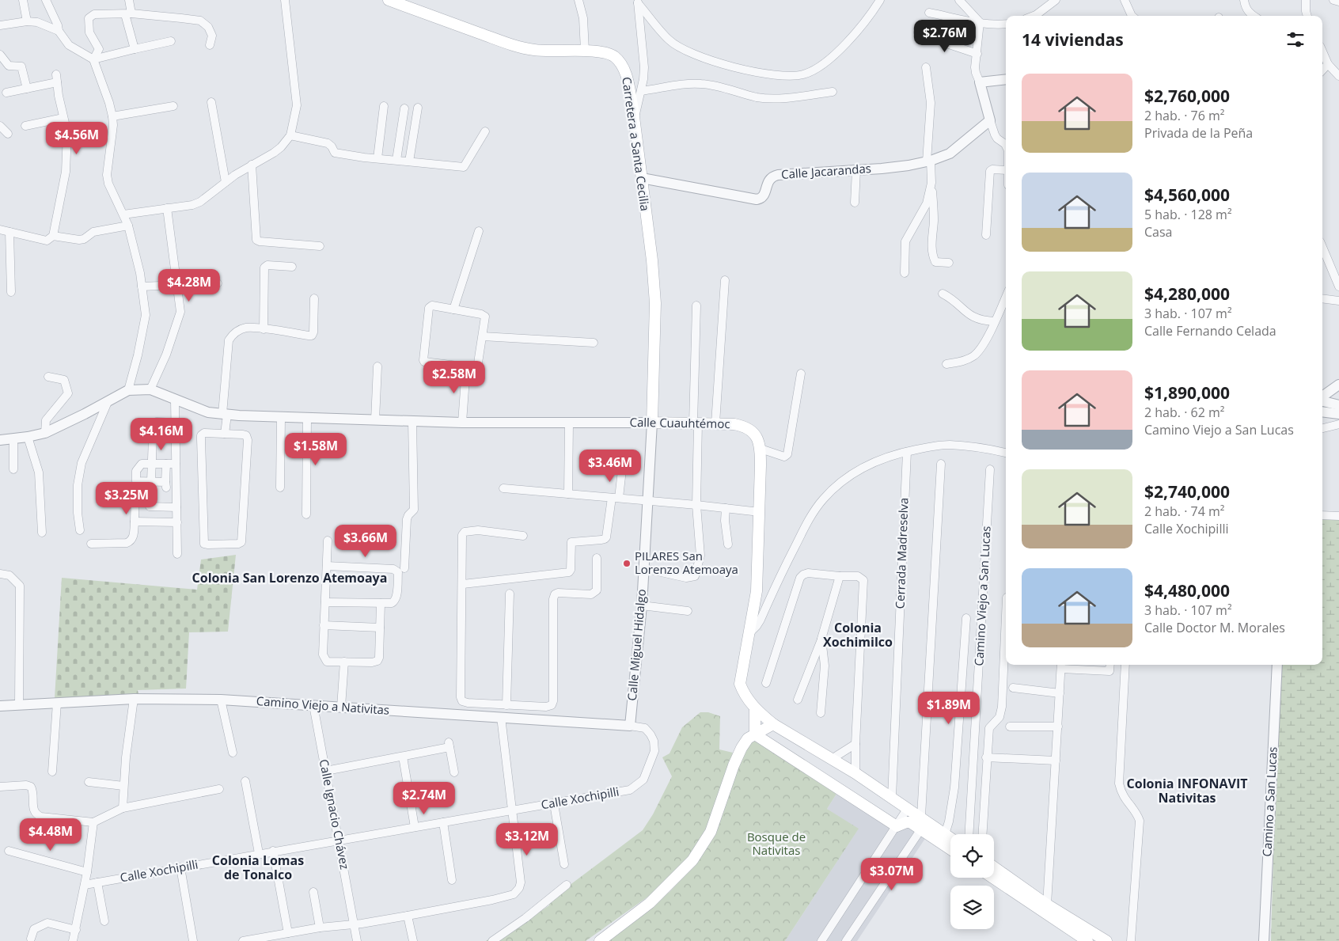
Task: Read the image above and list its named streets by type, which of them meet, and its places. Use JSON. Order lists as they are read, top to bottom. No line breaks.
{"streets":{"main road":["Carretera a Santa Cecilia","Calle Cuauhtémoc"],"street":["Calle Jacarandas","Cerrada Madreselva","Camino Viejo a San Lucas","Calle Miguel Hidalgo","Camino Viejo a Nativitas","Calle Xochipilli","Camino a San Lucas","Calle Ignacio Chávez"]},"crossings":[["Carretera a Santa Cecilia","Calle Jacarandas"],["Carretera a Santa Cecilia","Calle Cuauhtémoc"],["Carretera a Santa Cecilia","Calle Miguel Hidalgo"],["Calle Cuauhtémoc","Calle Miguel Hidalgo"],["Calle Miguel Hidalgo","Camino Viejo a Nativitas"],["Camino Viejo a Nativitas","Calle Xochipilli"],["Camino Viejo a Nativitas","Calle Ignacio Chávez"],["Calle Xochipilli","Calle Ignacio Chávez"]],"districts":["Colonia San Lorenzo Atemoaya","Colonia Xochimilco","Colonia INFONAVIT Nativitas","Colonia Lomas de Tonalco"],"parks":["Bosque de Nativitas"],"places":["PILARES San Lorenzo Atemoaya"],"page":{"heading":"14 viviendas","price":["$2.76M","$4.56M","$4.28M","$2.58M","$4.16M","$1.58M","$3.46M","$3.25M","$3.66M","$1.89M","$2.74M","$4.48M","$3.12M","$3.07M"],"list":[{"name":"$2,760,000","note":"2 hab. · 76 m² · Privada de la Peña"},{"name":"$4,560,000","note":"5 hab. · 128 m² · Casa"},{"name":"$4,280,000","note":"3 hab. · 107 m² · Calle Fernando Celada"},{"name":"$1,890,000","note":"2 hab. · 62 m² · Camino Viejo a San Lucas"},{"name":"$2,740,000","note":"2 hab. · 74 m² · Calle Xochipilli"},{"name":"$4,480,000","note":"3 hab. · 107 m² · Calle Doctor M. Morales"}]}}
